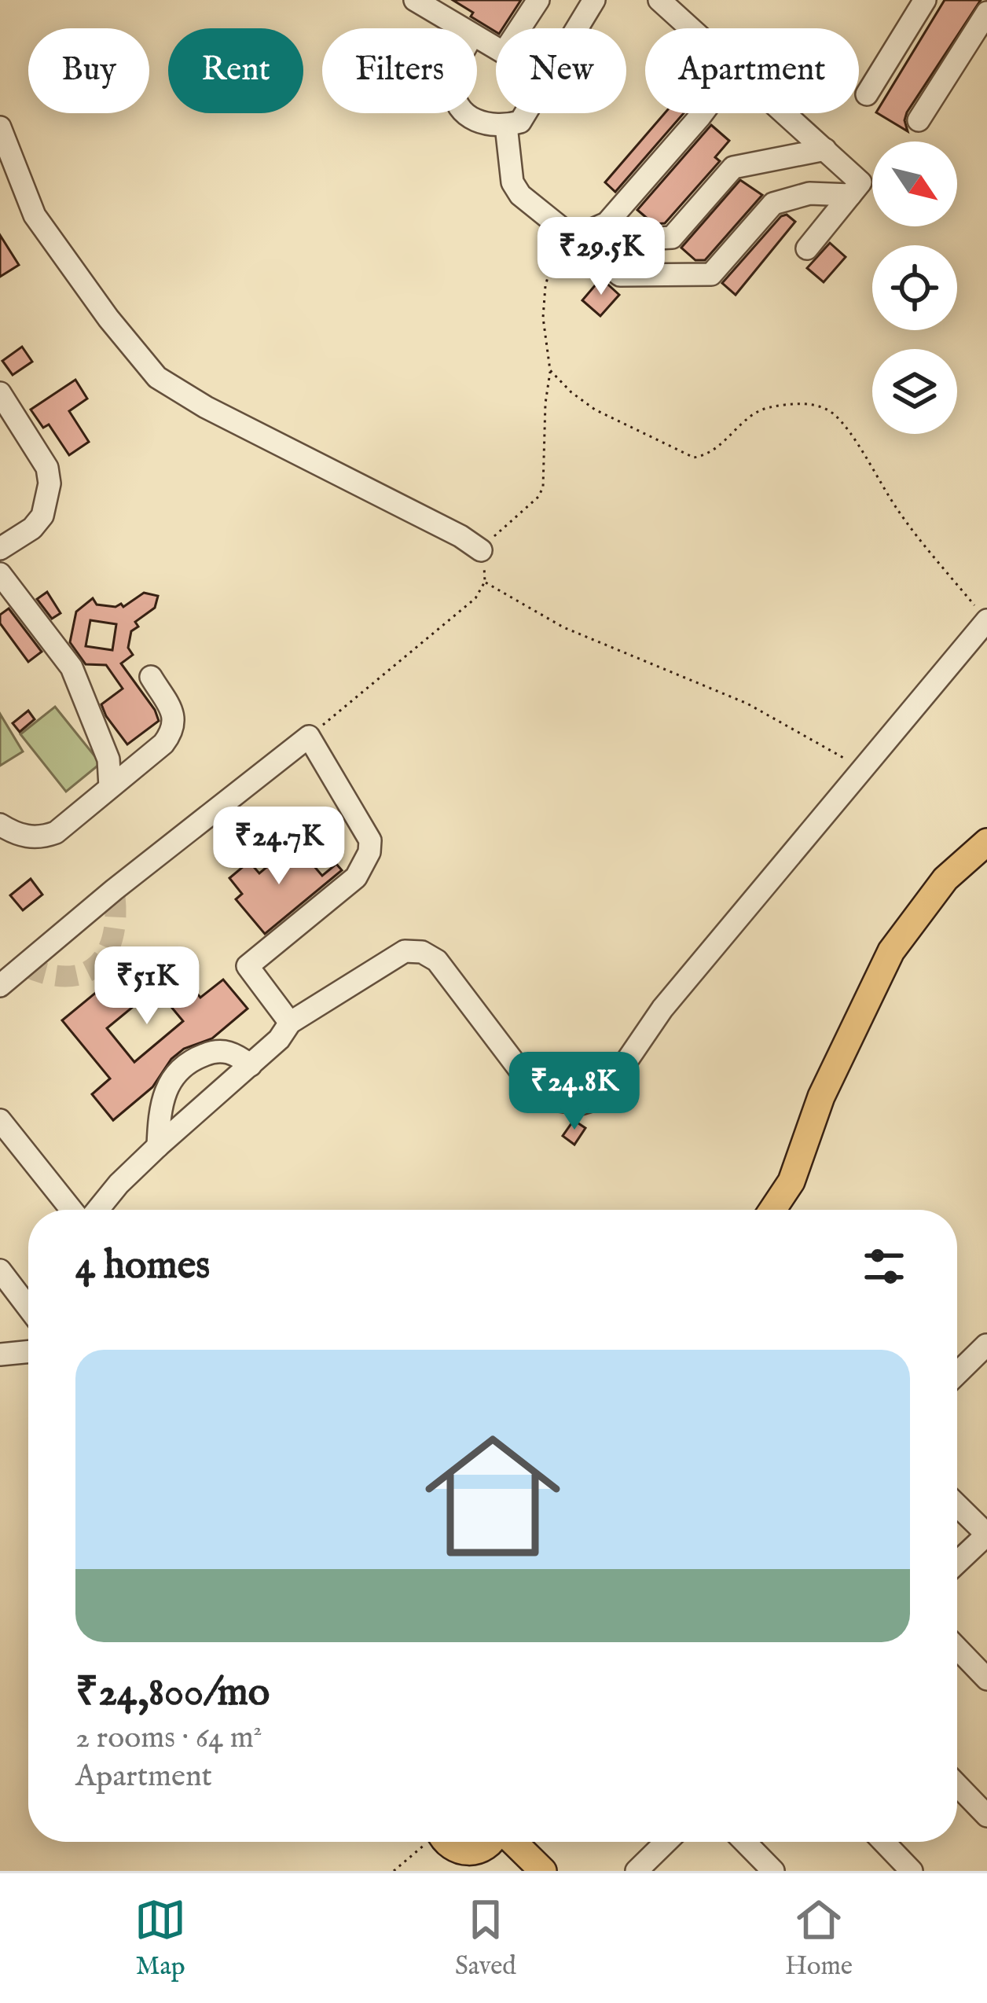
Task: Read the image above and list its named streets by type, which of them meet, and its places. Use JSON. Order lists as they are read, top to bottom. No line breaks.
{"north":"bottom right","page":{"chip":["Buy","Rent","Filters","New","Apartment"],"price":["₹29.5K","₹24.7K","₹51K","₹24.8K"],"heading":"4 homes","list":[{"name":"₹24,800/mo","note":"2 rooms · 64 m² · Apartment"}],"tabs":["Map","Saved","Home"]}}
